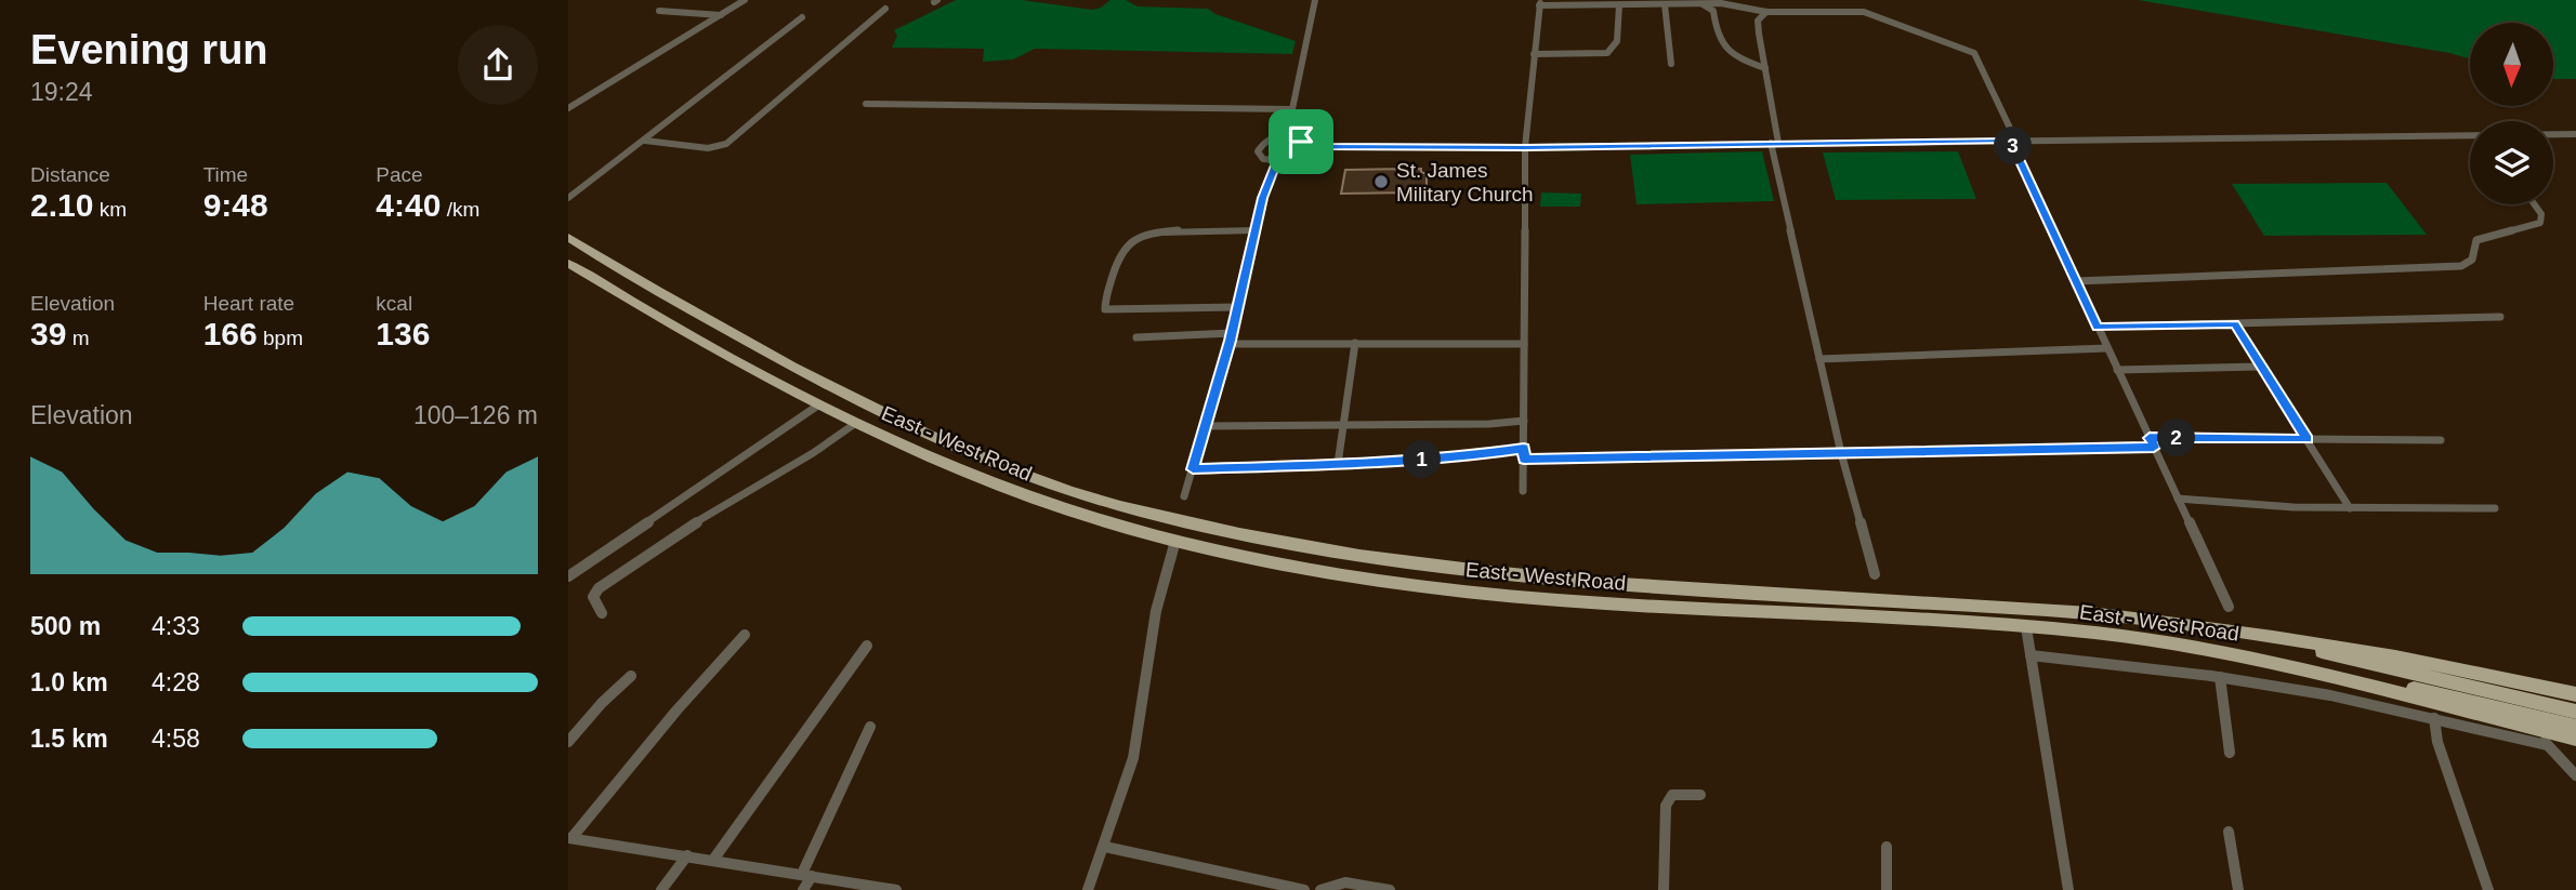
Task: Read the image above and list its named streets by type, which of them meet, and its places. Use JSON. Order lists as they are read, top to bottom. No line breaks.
{"streets":{"main road":["East - West Road"]},"places":["St. James Military Church"],"north":"bottom","page":{"heading":["Evening run","19:24"],"pins":["3","2","1"],"stats":[["Distance","2.10 km"],["Time","9:48"],["Pace","4:40 /km"],["Elevation","39 m"],["Heart rate","166 bpm"],["kcal","136"]],"chart":["Elevation","100–126 m"],"list":[{"name":"500 m","note":"4:33"},{"name":"1.0 km","note":"4:28"},{"name":"1.5 km","note":"4:58"}]}}
